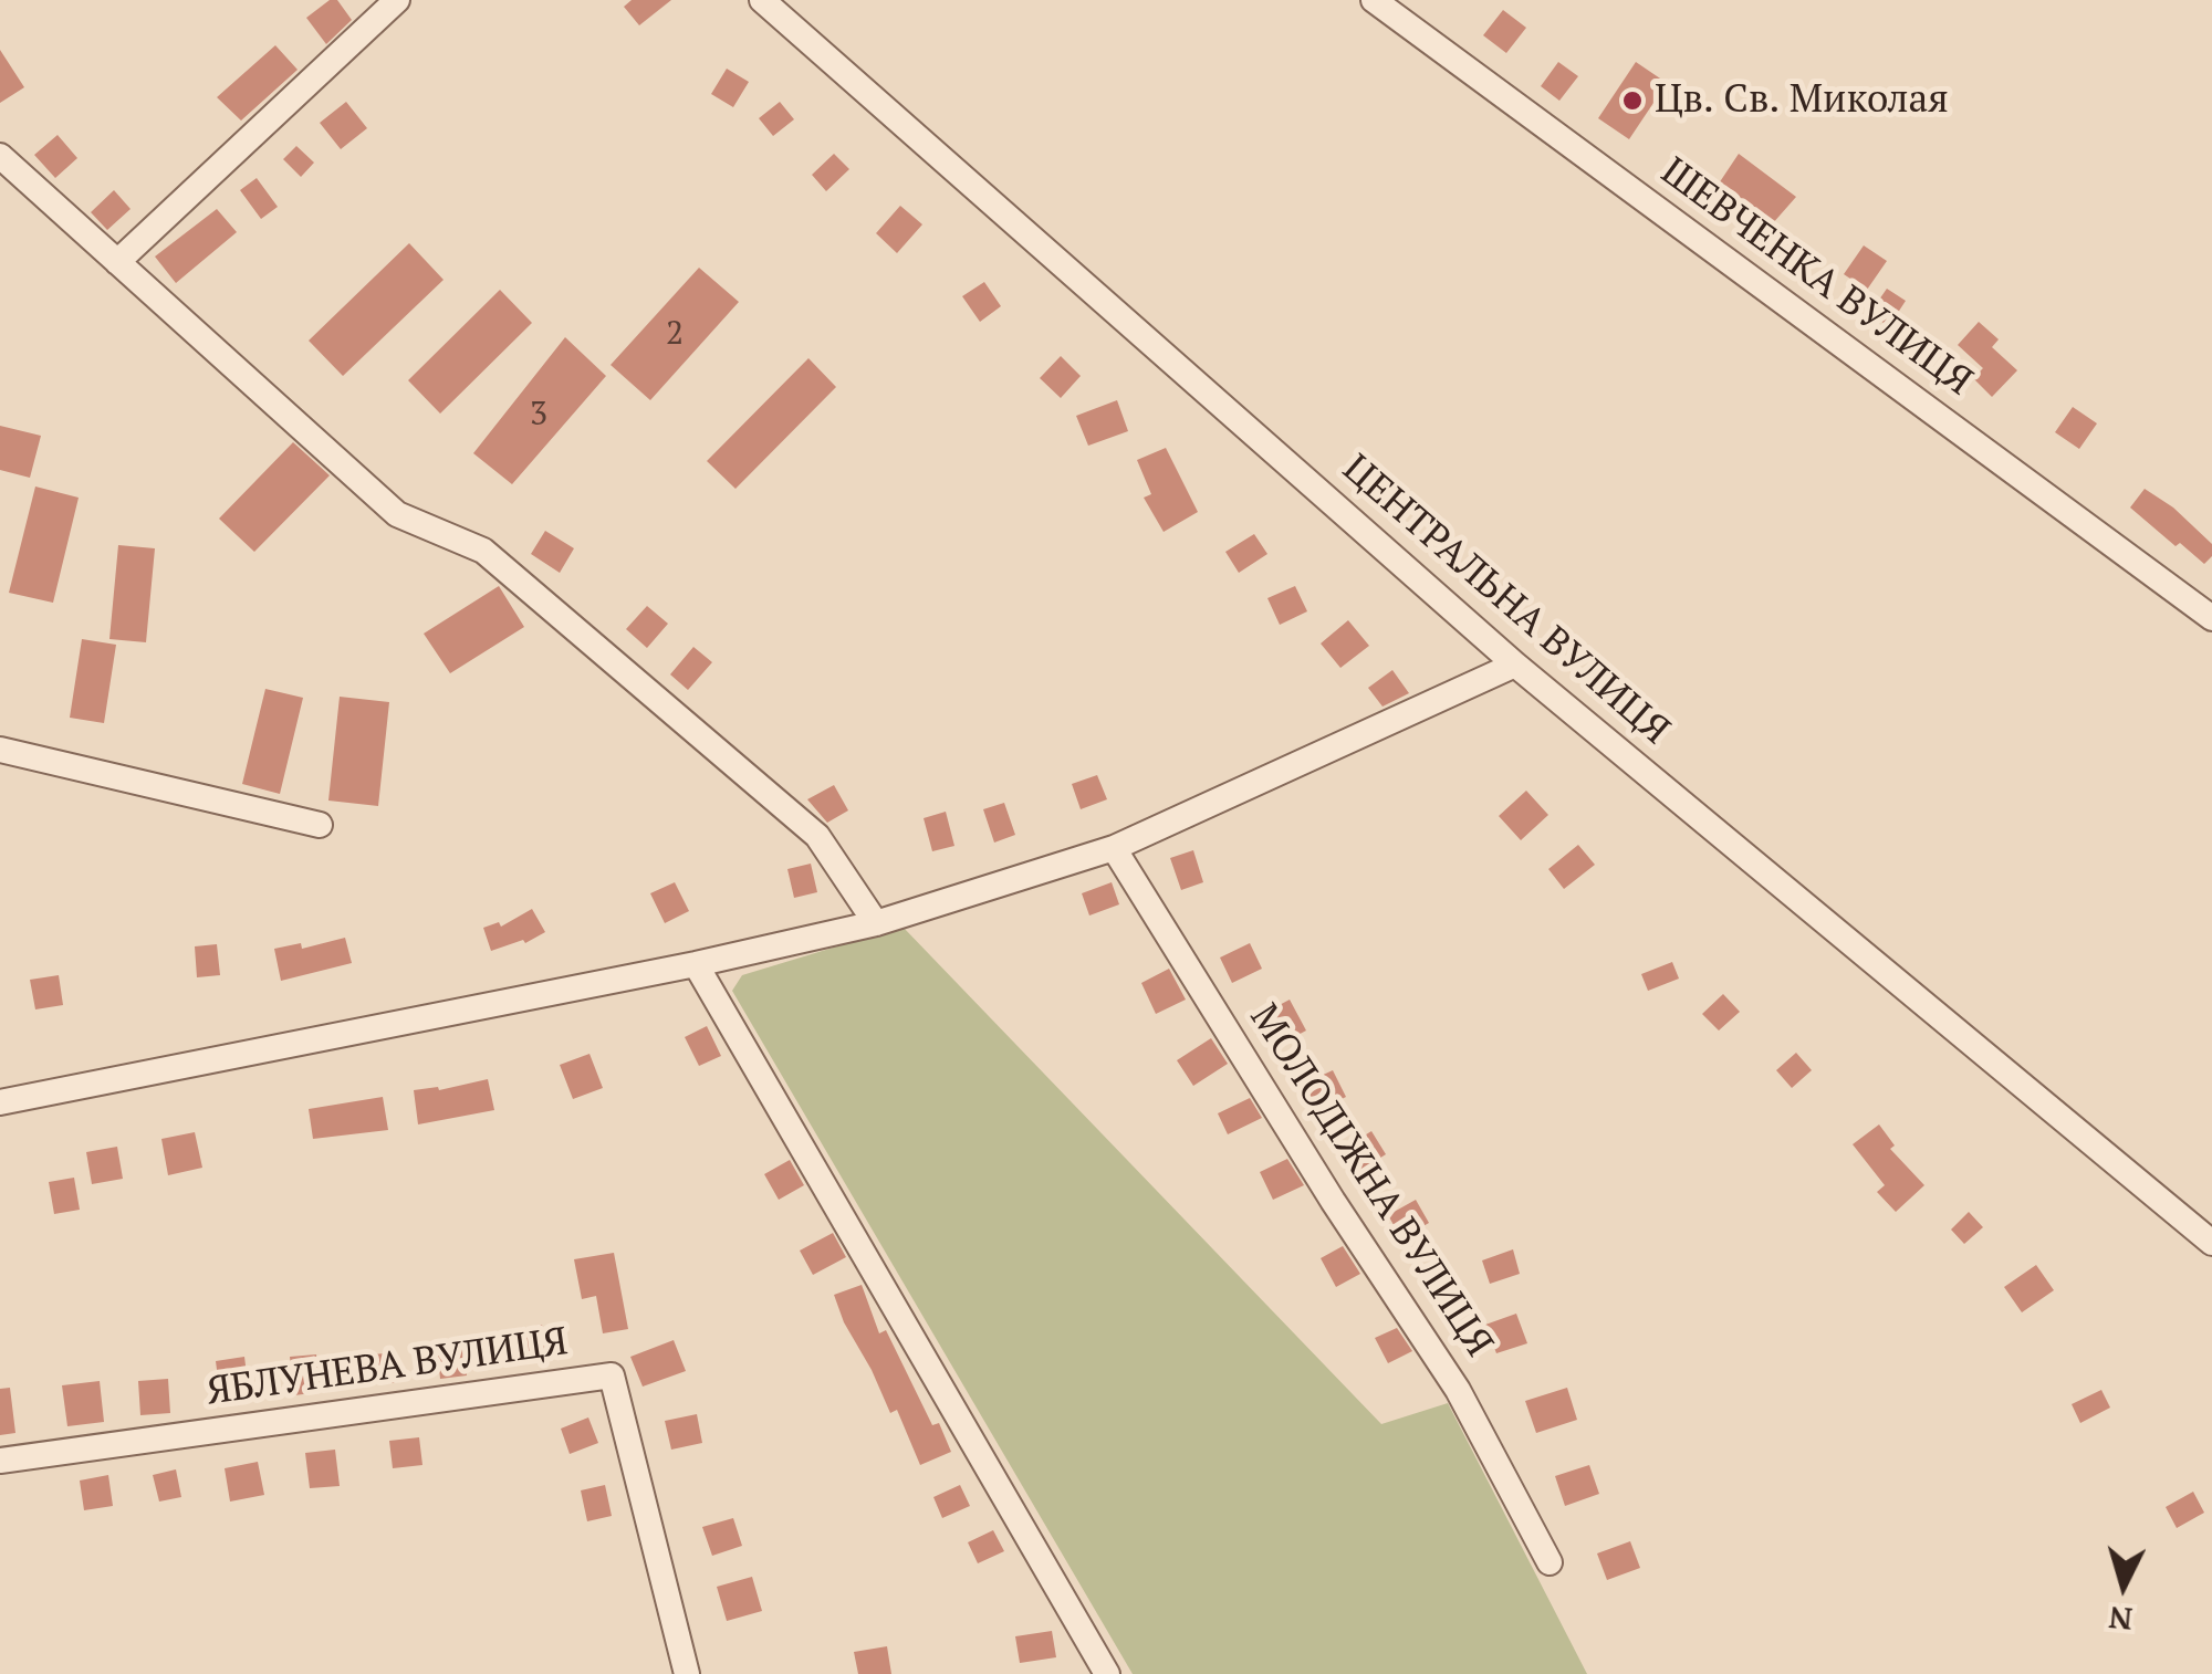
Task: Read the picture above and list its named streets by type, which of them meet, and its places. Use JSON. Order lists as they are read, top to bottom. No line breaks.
{"streets":{"street":["ШЕВЧЕНКА ВУЛИЦЯ","ЦЕНТРАЛЬНА ВУЛИЦЯ","МОЛОДІЖНА ВУЛИЦЯ","ЯБЛУНЕВА ВУЛИЦЯ"]},"places":["Цв. Св. Миколая"],"house_numbers":["2","3"],"north":"bottom"}
